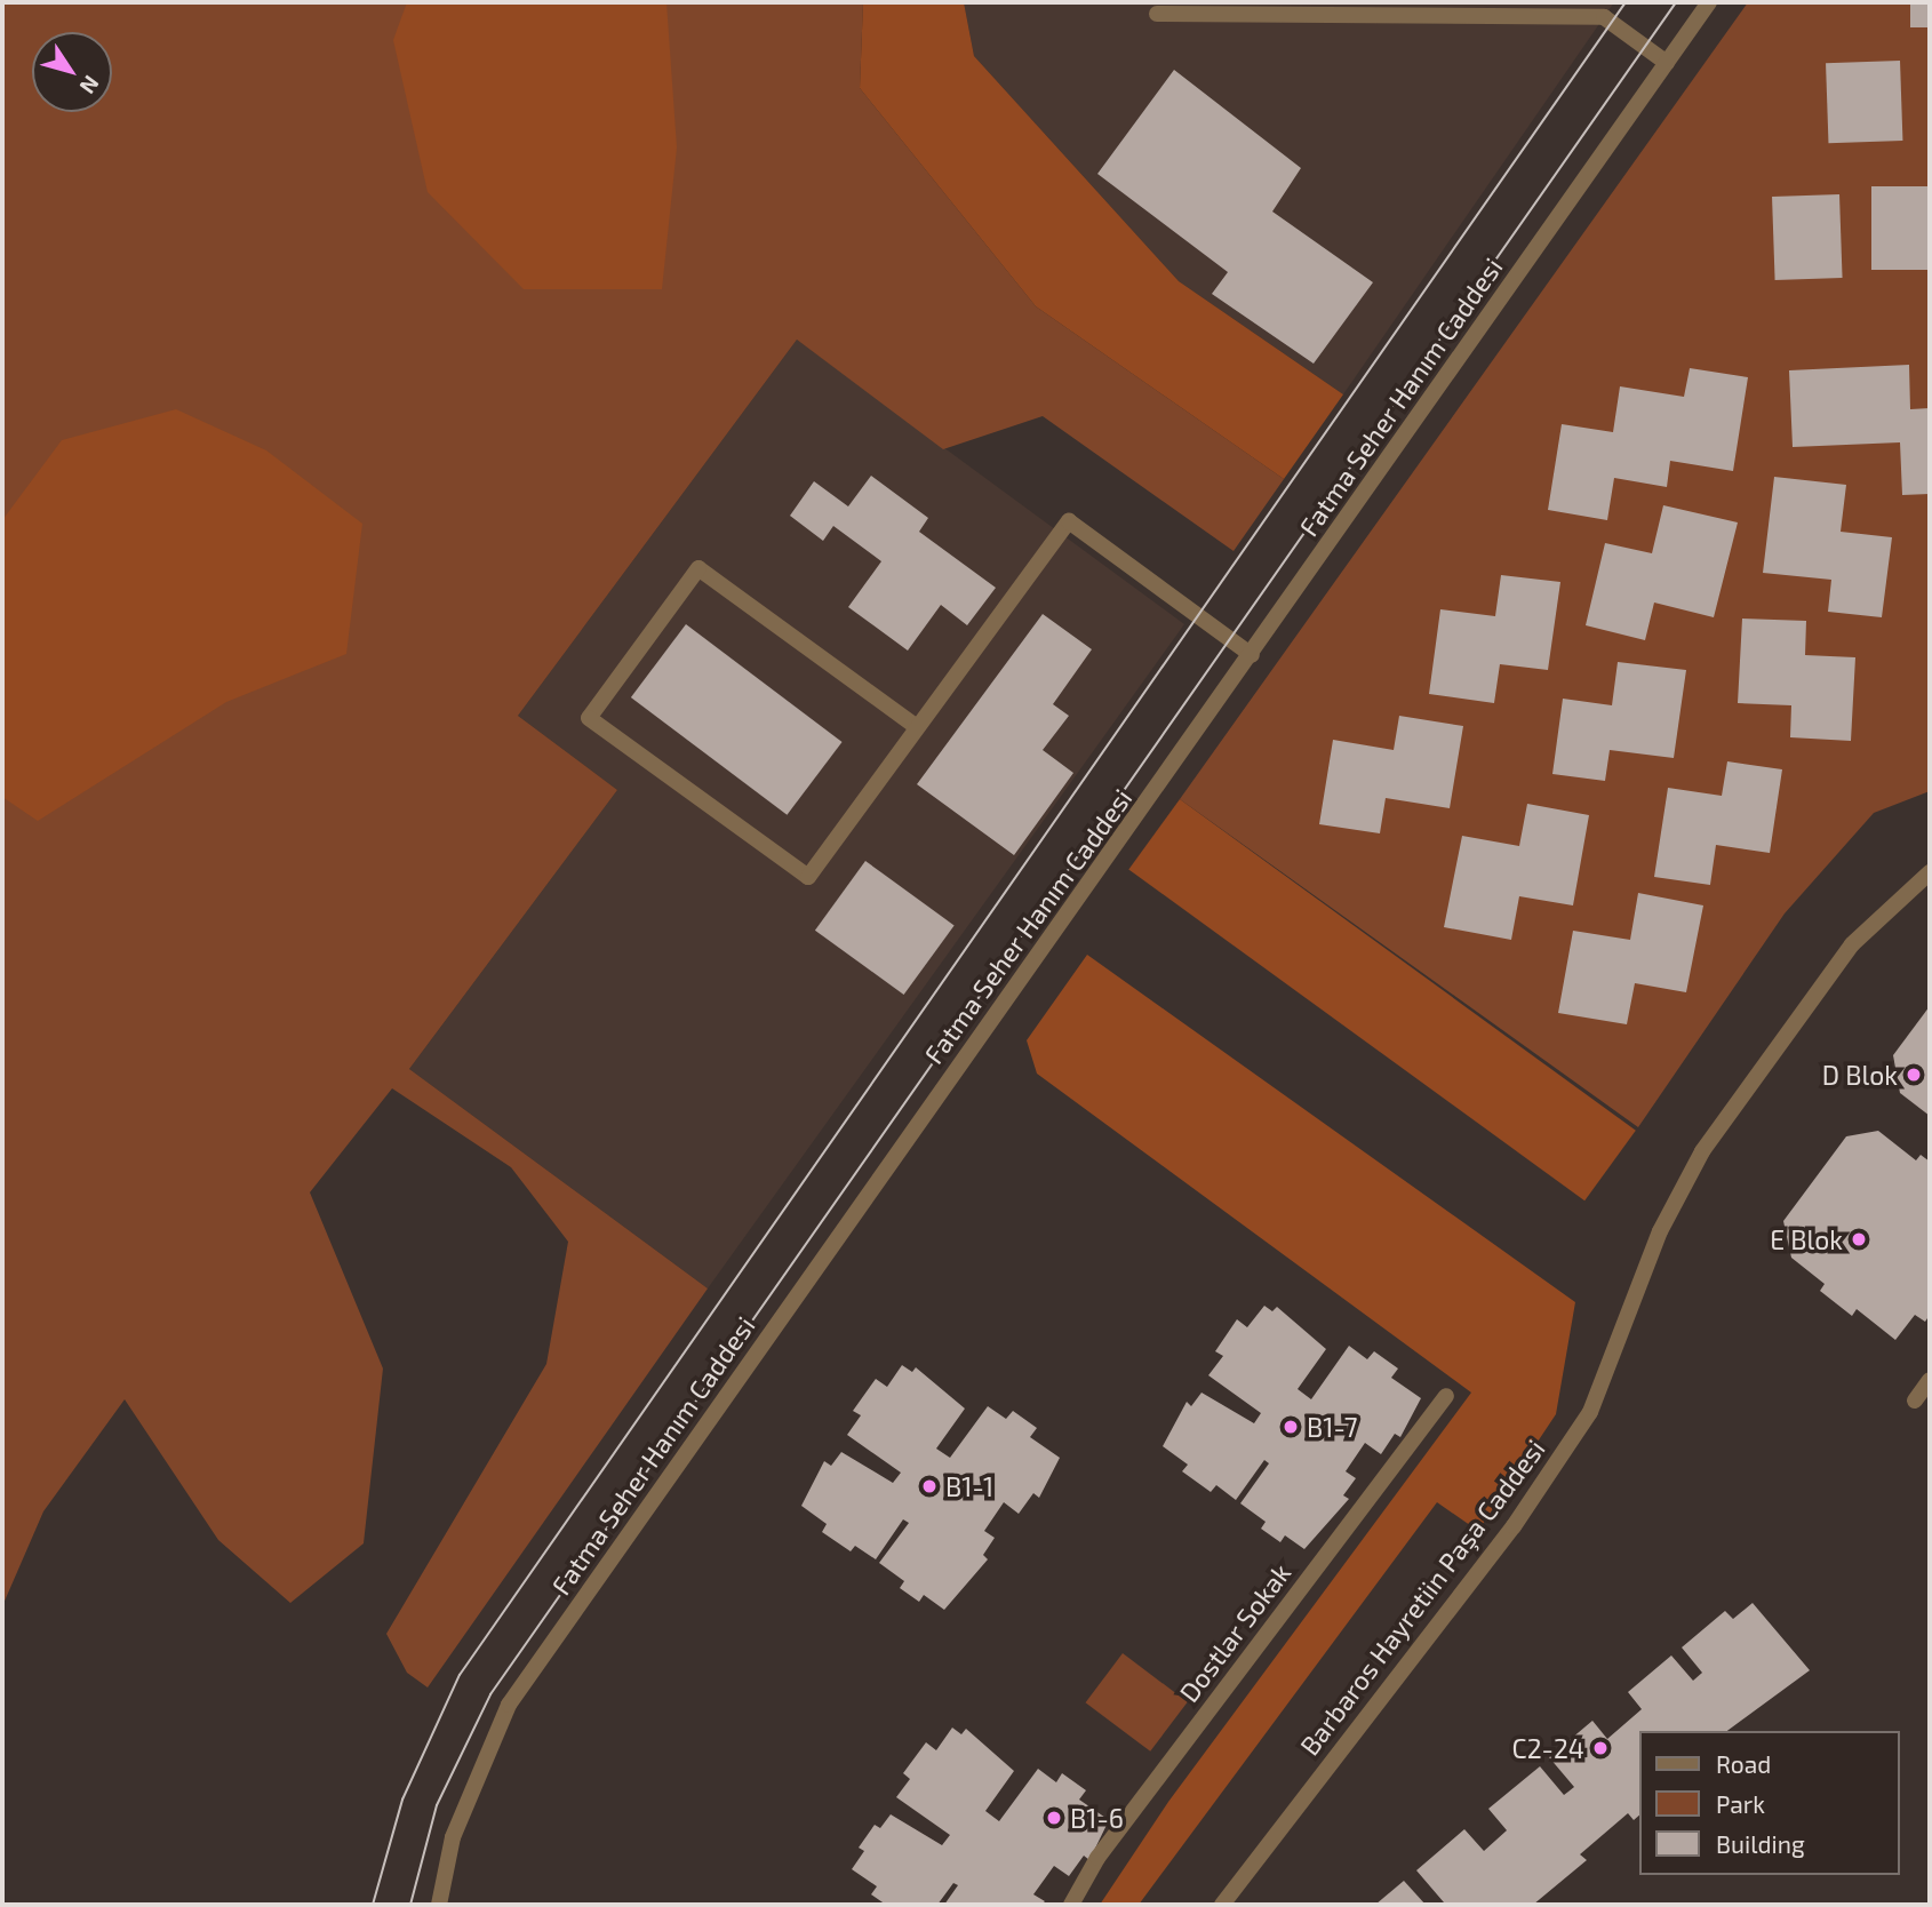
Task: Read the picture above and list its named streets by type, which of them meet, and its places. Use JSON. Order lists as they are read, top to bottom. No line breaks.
{"streets":{"street":["Fatma Seher Hanım Caddesi","Barbaros Hayretiin Paşa Caddesi","Dostlar Sokak"]},"places":["D Blok","E Blok","B1-7","B1-1","C2-24","B1-6"],"legend":["Road","Park","Building"],"north":"bottom right"}
